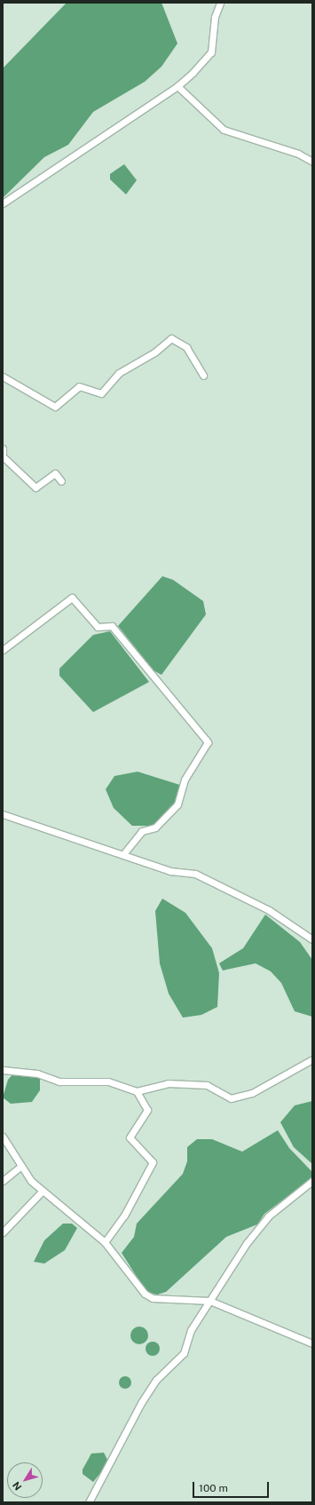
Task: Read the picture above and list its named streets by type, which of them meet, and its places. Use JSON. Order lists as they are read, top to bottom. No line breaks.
{"scale_bar":"100 m","north":"bottom left"}
